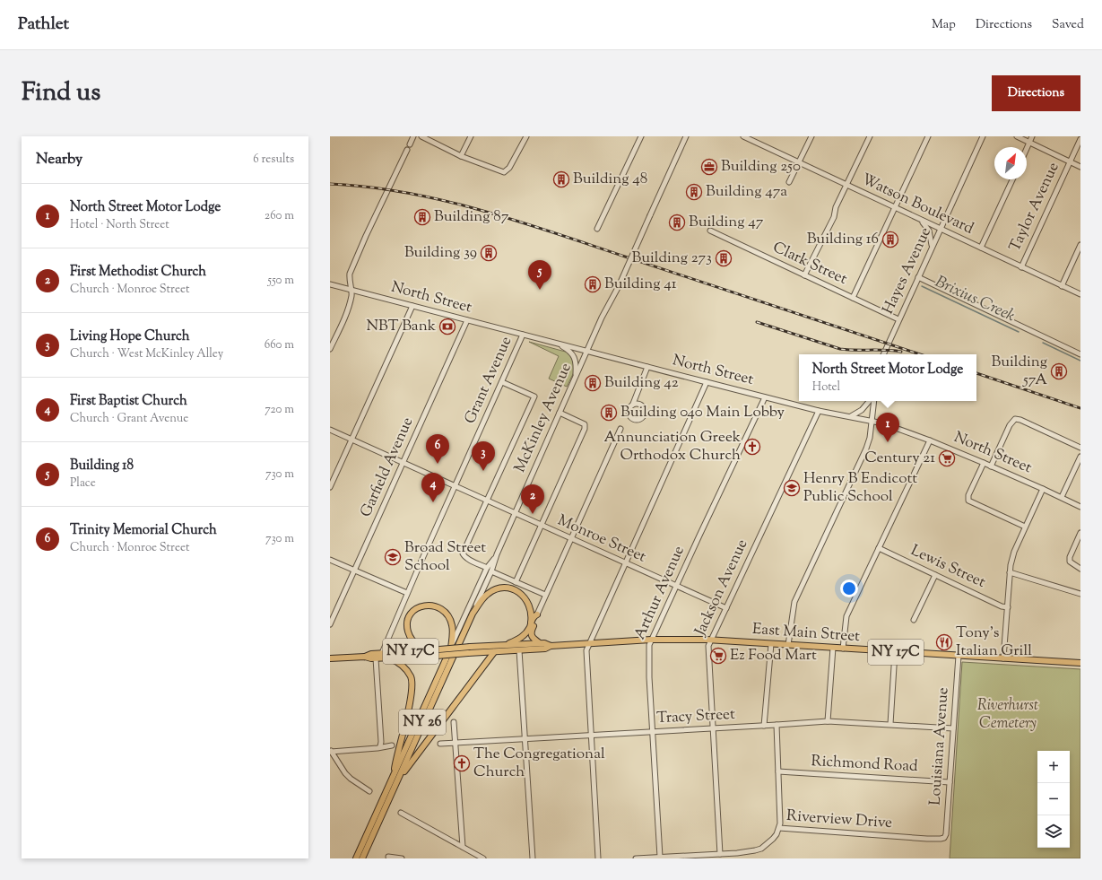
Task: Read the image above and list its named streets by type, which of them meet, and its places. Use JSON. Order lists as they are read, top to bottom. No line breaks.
{"streets":{"main road":["East Main Street","NY 17C","NY 26"],"street":["Watson Boulevard","Taylor Avenue","Clark Street","Hayes Avenue","North Street","Grant Avenue","McKinley Avenue","Garfield Avenue","Monroe Street","Lewis Street","Jackson Avenue","Arthur Avenue","Tracy Street","Louisiana Avenue","Richmond Road","Riverview Drive"]},"crossings":[["Watson Boulevard","Taylor Avenue"],["Watson Boulevard","Hayes Avenue"],["Clark Street","Hayes Avenue"],["North Street","Grant Avenue"],["North Street","McKinley Avenue"],["North Street","Garfield Avenue"],["North Street","Jackson Avenue"],["North Street","Arthur Avenue"],["Grant Avenue","Monroe Street"],["Grant Avenue","East Main Street"],["McKinley Avenue","Monroe Street"],["McKinley Avenue","NY 26"],["Garfield Avenue","Monroe Street"],["Monroe Street","Jackson Avenue"],["Monroe Street","Arthur Avenue"],["Jackson Avenue","East Main Street"],["Jackson Avenue","Tracy Street"],["Jackson Avenue","Riverview Drive"],["Arthur Avenue","East Main Street"],["Arthur Avenue","Tracy Street"],["Arthur Avenue","Riverview Drive"],["East Main Street","NY 26"],["East Main Street","Louisiana Avenue"],["Tracy Street","Louisiana Avenue"],["Louisiana Avenue","Richmond Road"],["Louisiana Avenue","Riverview Drive"]],"water":["Brixius Creek"],"parks":["Riverhurst Cemetery"],"places":{"office":["Building 250"],"building":["Building 48","Building 47a","Building 87","Building 47","Building 16","Building 39","Building 273","Building 41","Building 57A","Building 42","Building 040 Main Lobby"],"bank":["NBT Bank"],"church":["Annunciation Greek Orthodox Church","The Congregational Church"],"supermarket":["Century 21","Ez Food Mart"],"school or university":["Henry B Endicott Public School","Broad Street School"],"restaurant":["Tony’s Italian Grill"]},"north":"top right","page":{"header":"Pathlet","nav":["Map","Directions","Saved"],"title":"Find us","buttons":"Directions","heading":["Nearby","6 results"],"list":[{"mark":"1","name":"North Street Motor Lodge","note":"Hotel · North Street","value":"260 m"},{"mark":"2","name":"First Methodist Church","note":"Church · Monroe Street","value":"550 m"},{"mark":"3","name":"Living Hope Church","note":"Church · West McKinley Alley","value":"660 m"},{"mark":"4","name":"First Baptist Church","note":"Church · Grant Avenue","value":"720 m"},{"mark":"5","name":"Building 18","note":"Place","value":"730 m"},{"mark":"6","name":"Trinity Memorial Church","note":"Church · Monroe Street","value":"730 m"}],"pins":["5","1","6","3","4","2"],"popup":["North Street Motor Lodge","Hotel"],"map_buttons":["+","−"]}}
